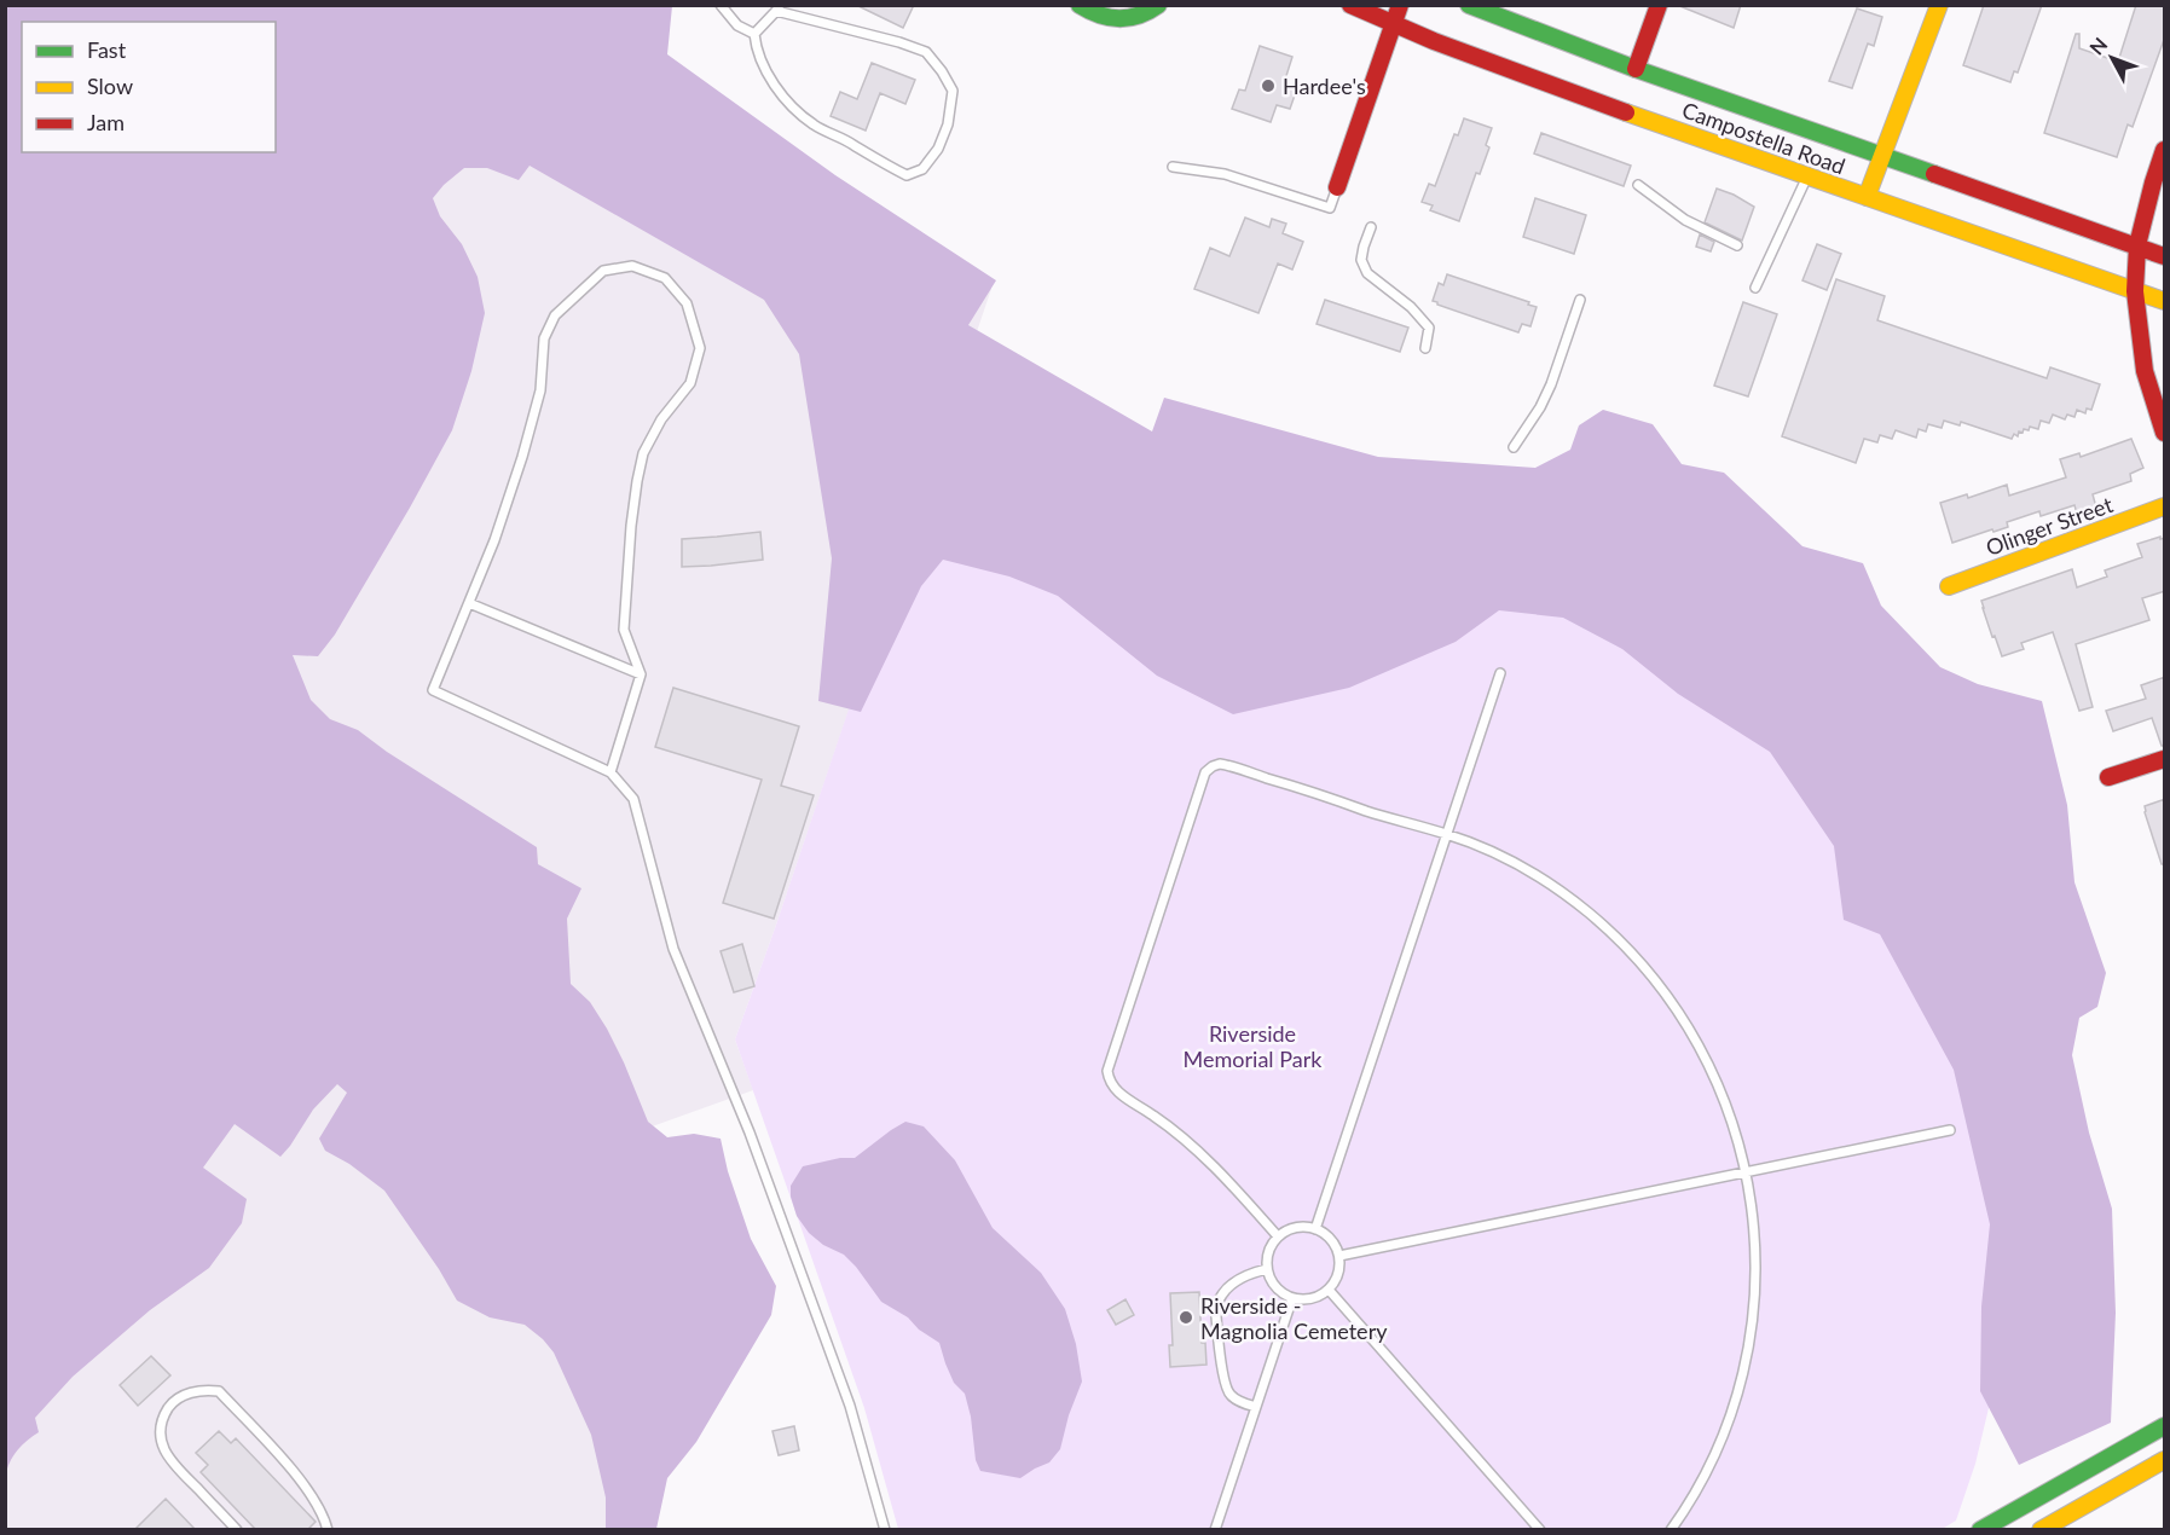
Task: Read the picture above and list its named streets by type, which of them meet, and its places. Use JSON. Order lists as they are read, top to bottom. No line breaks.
{"streets":{"main road":["Campostella Road","Olinger Street"]},"parks":["Riverside Memorial Park"],"places":["Hardee's","Riverside - Magnolia Cemetery"],"legend":["Fast","Slow","Jam"],"north":"top left"}
